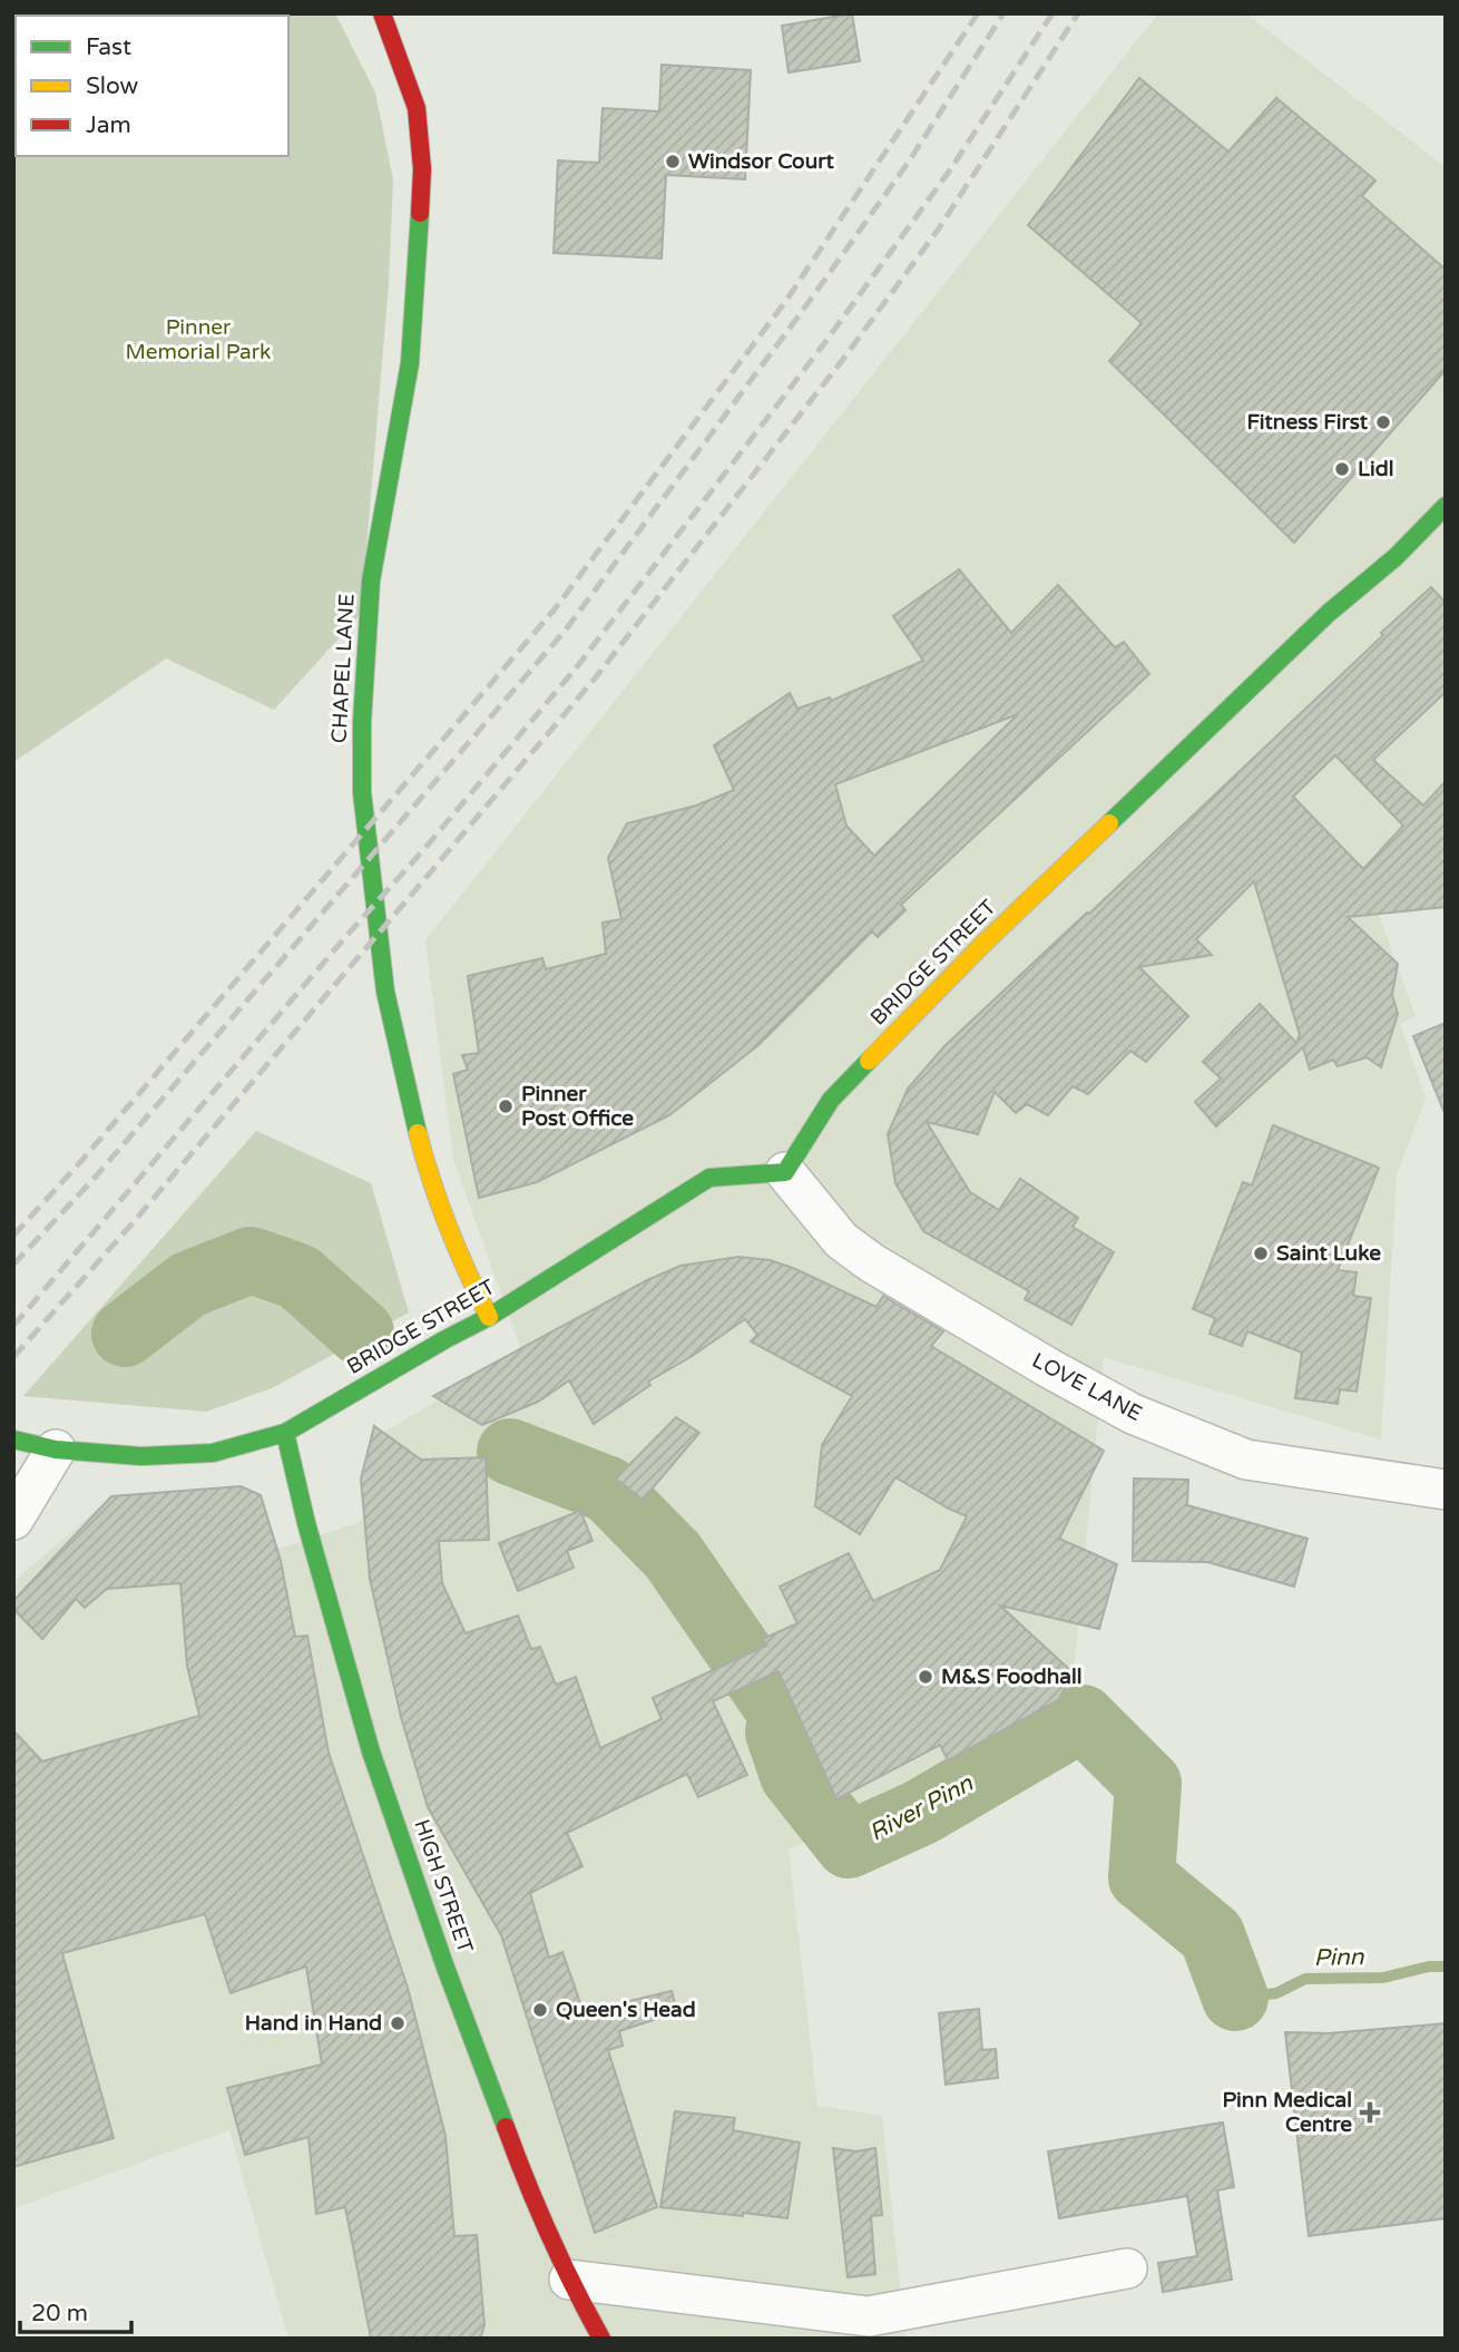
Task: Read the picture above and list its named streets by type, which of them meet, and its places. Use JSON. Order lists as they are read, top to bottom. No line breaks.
{"streets":{"street":["CHAPEL LANE","BRIDGE STREET","LOVE LANE","HIGH STREET"]},"crossings":[["CHAPEL LANE","BRIDGE STREET"],["BRIDGE STREET","LOVE LANE"],["BRIDGE STREET","HIGH STREET"]],"water":["River Pinn","Pinn"],"parks":["Pinner Memorial Park"],"places":{"other":["Windsor Court","Fitness First","Lidl","Pinner Post Office","Saint Luke","M&S Foodhall","Queen's Head","Hand in Hand"],"health":["Pinn Medical Centre"]},"legend":["Fast","Slow","Jam"],"scale_bar":"20 m"}
